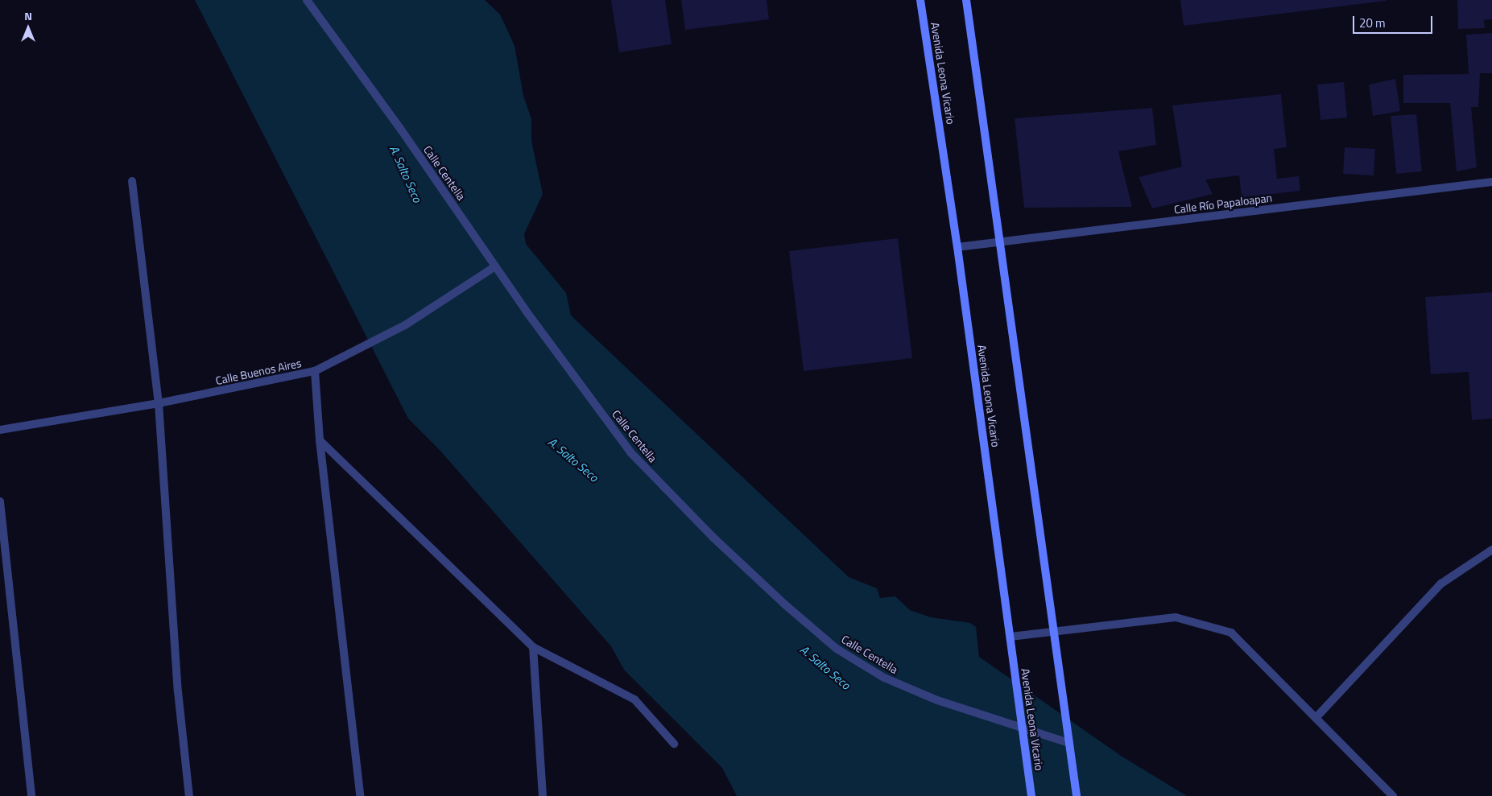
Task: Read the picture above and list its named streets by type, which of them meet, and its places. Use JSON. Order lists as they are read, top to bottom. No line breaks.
{"streets":{"street":["Avenida Leona Vicario","Calle Centella","Calle Río Papaloapan","Calle Buenos Aires"]},"crossings":[["Avenida Leona Vicario","Calle Centella"],["Avenida Leona Vicario","Calle Río Papaloapan"],["Calle Centella","Calle Buenos Aires"]],"water":["A. Salto Seco"],"scale_bar":"20 m","north":"top"}
